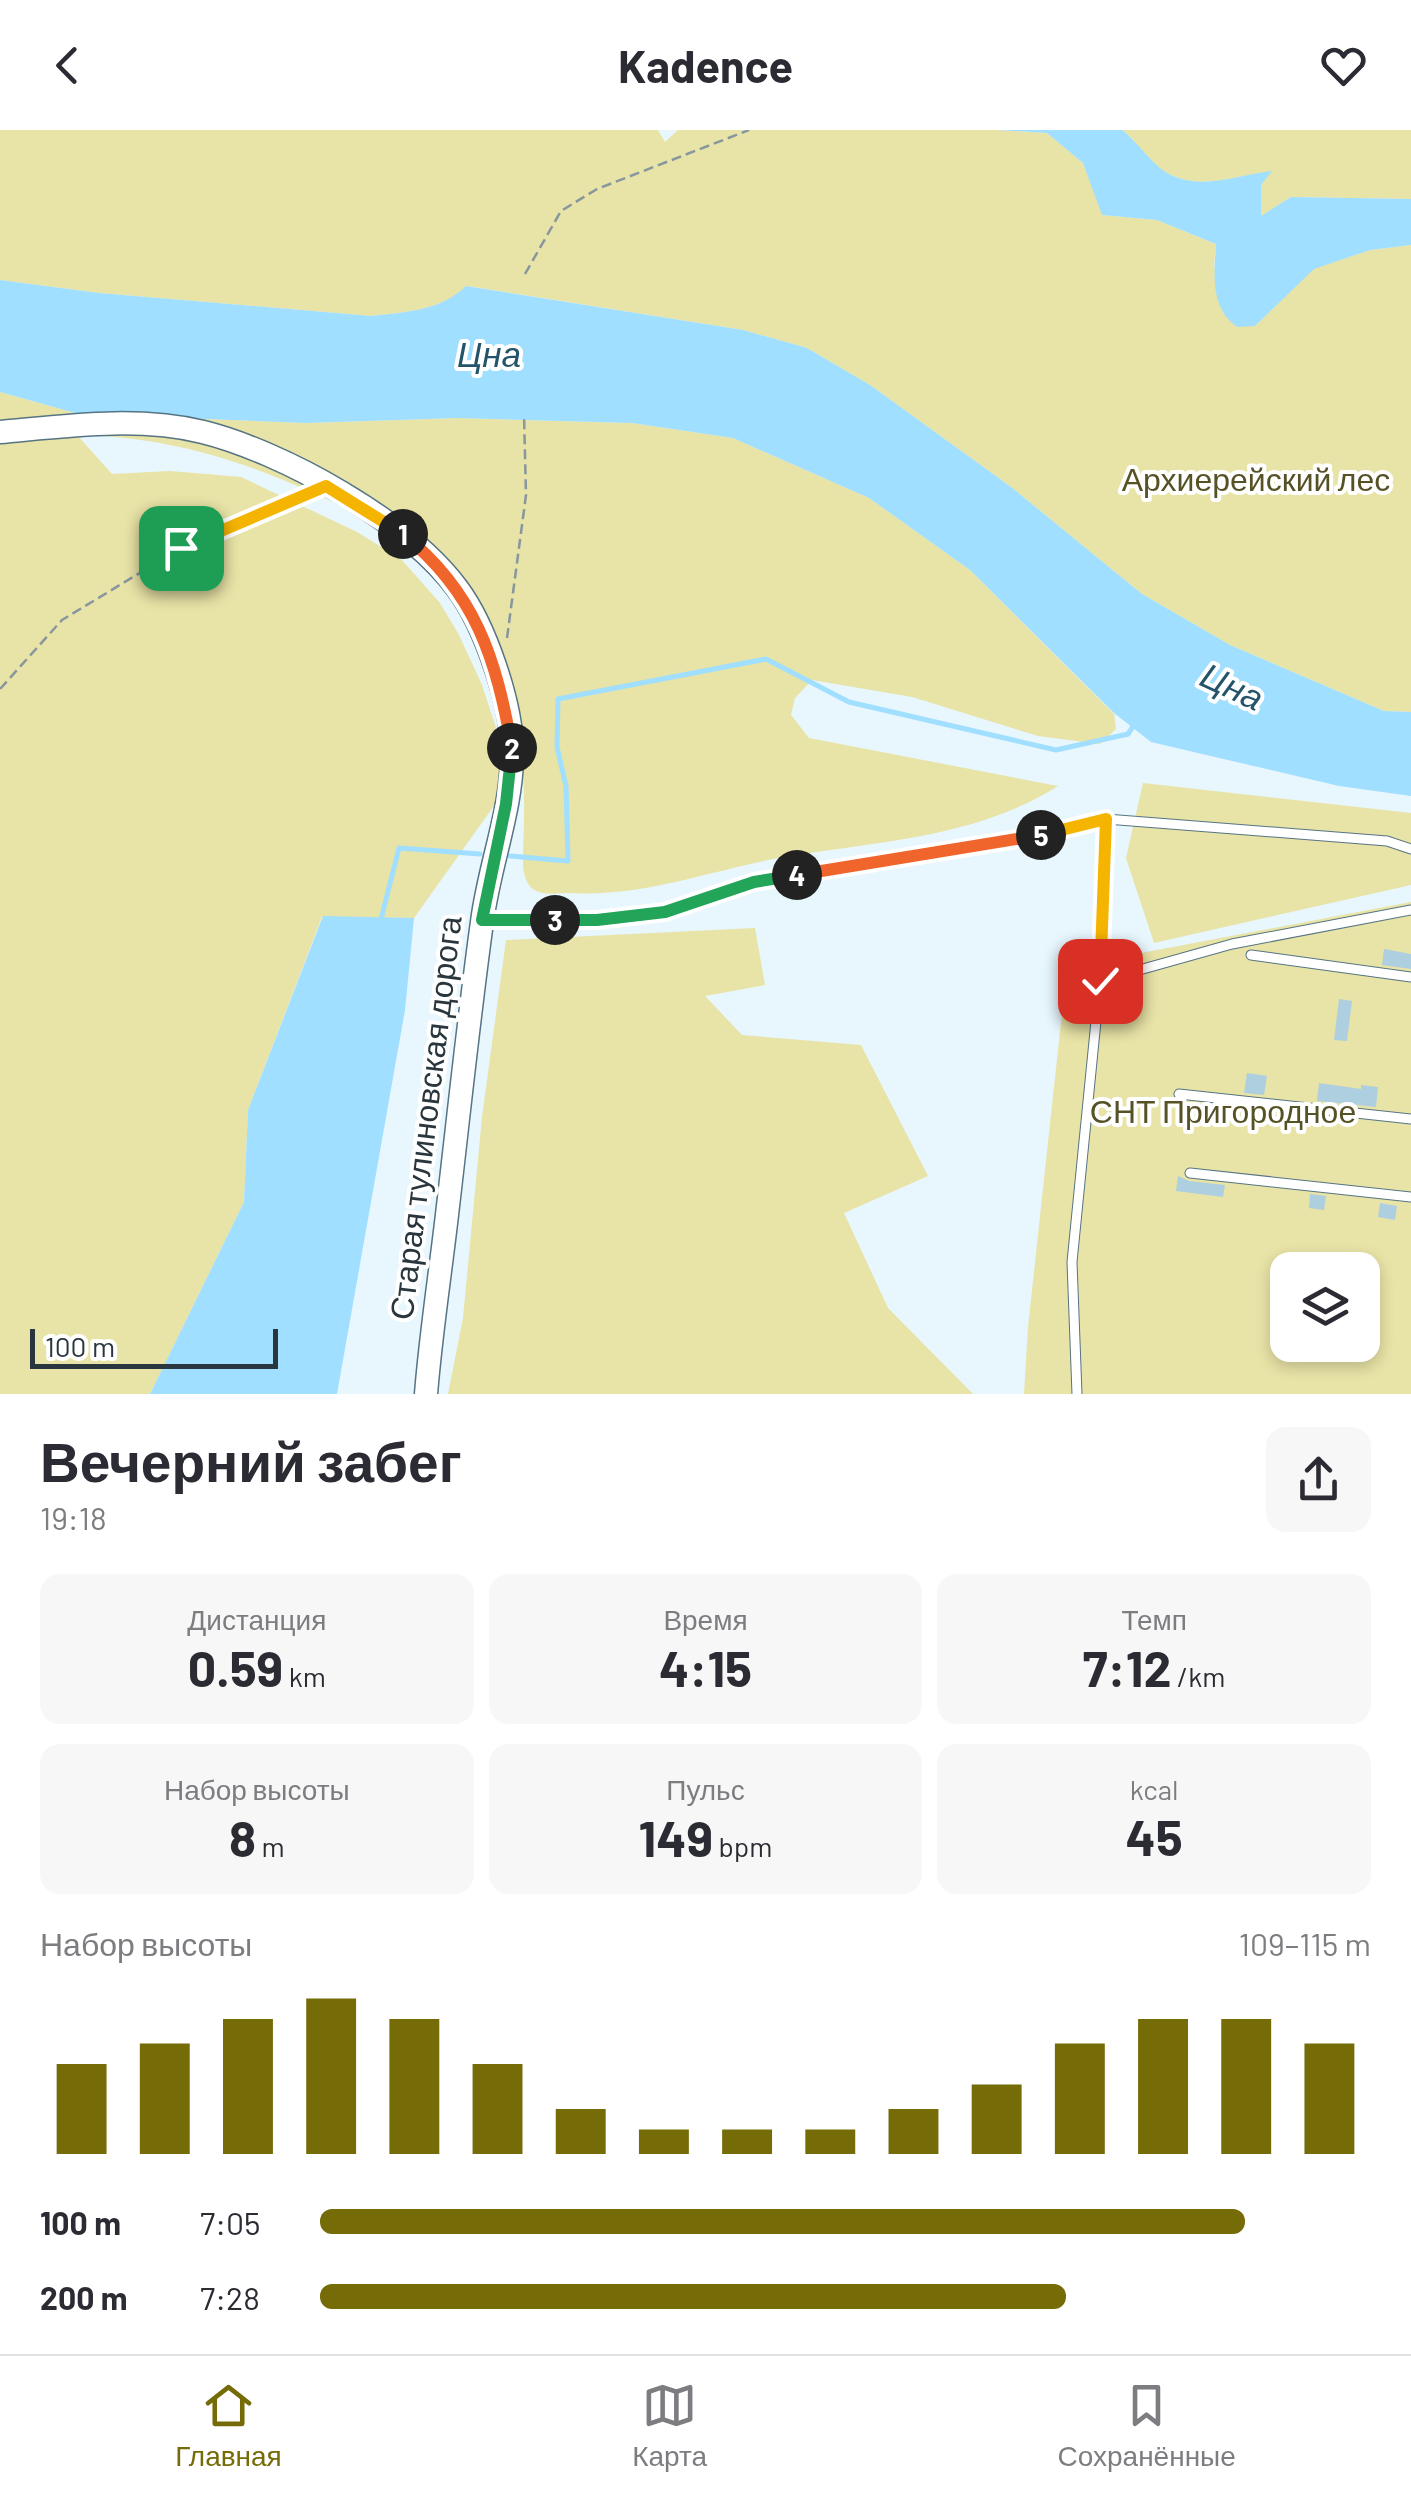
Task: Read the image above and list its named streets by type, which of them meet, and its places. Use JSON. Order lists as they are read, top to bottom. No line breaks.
{"streets":{"street":["Старая тулиновская дорога"]},"water":["Цна"],"parks":["Архиерейский лес","СНТ Пригородное"],"scale_bar":"100 m","page":{"header":"Kadence","pins":["1","2","5","4","3"],"scale":"100 m","heading":["Вечерний забег","19:18"],"stats":[["Дистанция","0.59 km"],["Время","4:15"],["Темп","7:12 /km"],["Набор высоты","8 m"],["Пульс","149 bpm"],["kcal","45"]],"chart":["Набор высоты","109–115 m"],"list":[{"name":"100 m","note":"7:05"},{"name":"200 m","note":"7:28"}],"tabs":["Главная","Карта","Сохранённые"]}}
